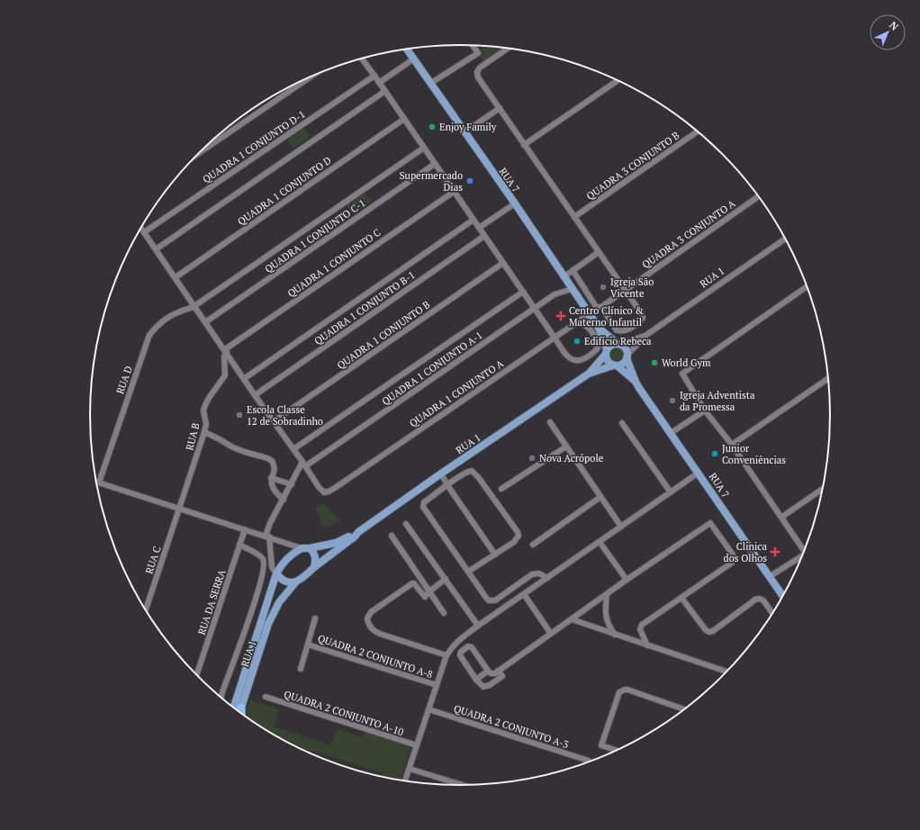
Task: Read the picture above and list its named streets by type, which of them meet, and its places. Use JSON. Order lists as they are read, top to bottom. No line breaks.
{"streets":{"main road":["RUA 7","RUA 1"],"street":["QUADRA 1 CONJUNTO D-1","QUADRA 3 CONJUNTO B","QUADRA 1 CONJUNTO D","QUADRA 3 CONJUNTO A","QUADRA 1 CONJUNTO C-1","QUADRA 1 CONJUNTO C","QUADRA 1 CONJUNTO B-1","QUADRA 1 CONJUNTO B","QUADRA 1 CONJUNTO A-1","RUA D","QUADRA 1 CONJUNTO A","RUA B","RUA C","RUA DA SERRA","QUADRA 2 CONJUNTO A-8","QUADRA 2 CONJUNTO A-10","QUADRA 2 CONJUNTO A-3"]},"crossings":[["RUA 7","RUA 1"],["RUA 7","QUADRA 1 CONJUNTO A-1"],["RUA 7","QUADRA 1 CONJUNTO A"],["QUADRA 1 CONJUNTO C-1","RUA D"],["QUADRA 1 CONJUNTO C","RUA B"],["QUADRA 1 CONJUNTO A-1","QUADRA 1 CONJUNTO A"],["RUA B","RUA C"]],"places":{"other":["Enjoy Family","Supermercado Dias","Igreja São Vicente","Edifício Rebeca","World Gym","Igreja Adventista da Promessa","Escola Classe 12 de Sobradinho","Junior Conveniências","Nova Acrópole"],"health":["Centro Clínico & Materno Infantil","Clinica dos Olhos"]},"north":"top right"}
